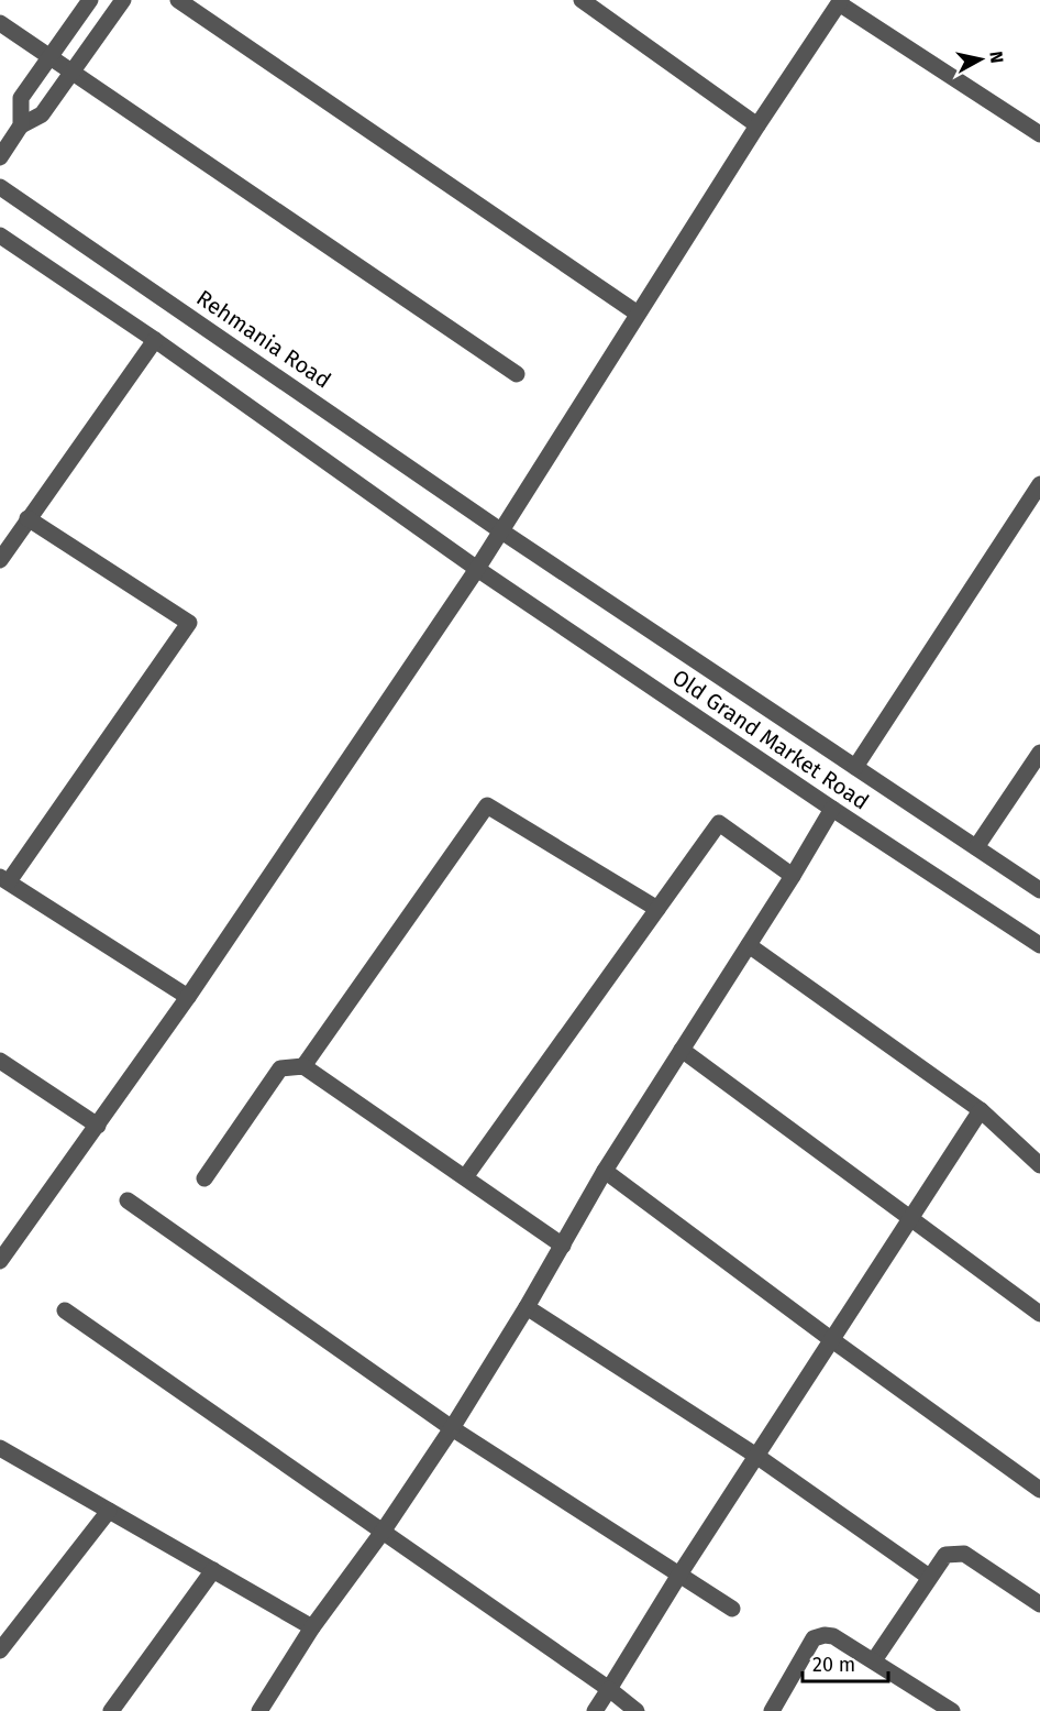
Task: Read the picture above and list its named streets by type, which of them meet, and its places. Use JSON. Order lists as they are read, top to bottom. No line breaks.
{"streets":{"street":["Rehmania Road","Old Grand Market Road"]},"crossings":[["Rehmania Road","Old Grand Market Road"]],"scale_bar":"20 m","north":"right"}
